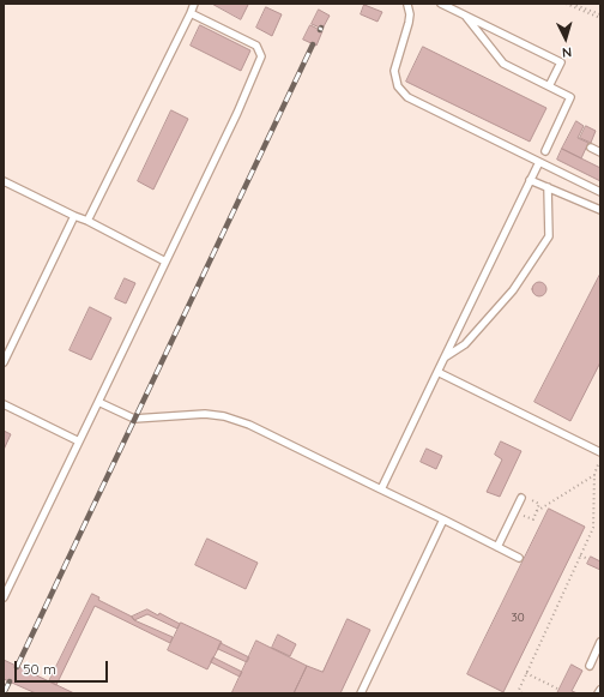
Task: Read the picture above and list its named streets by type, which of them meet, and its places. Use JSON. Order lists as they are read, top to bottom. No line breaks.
{"house_numbers":["30"],"scale_bar":"50 m","north":"bottom"}
